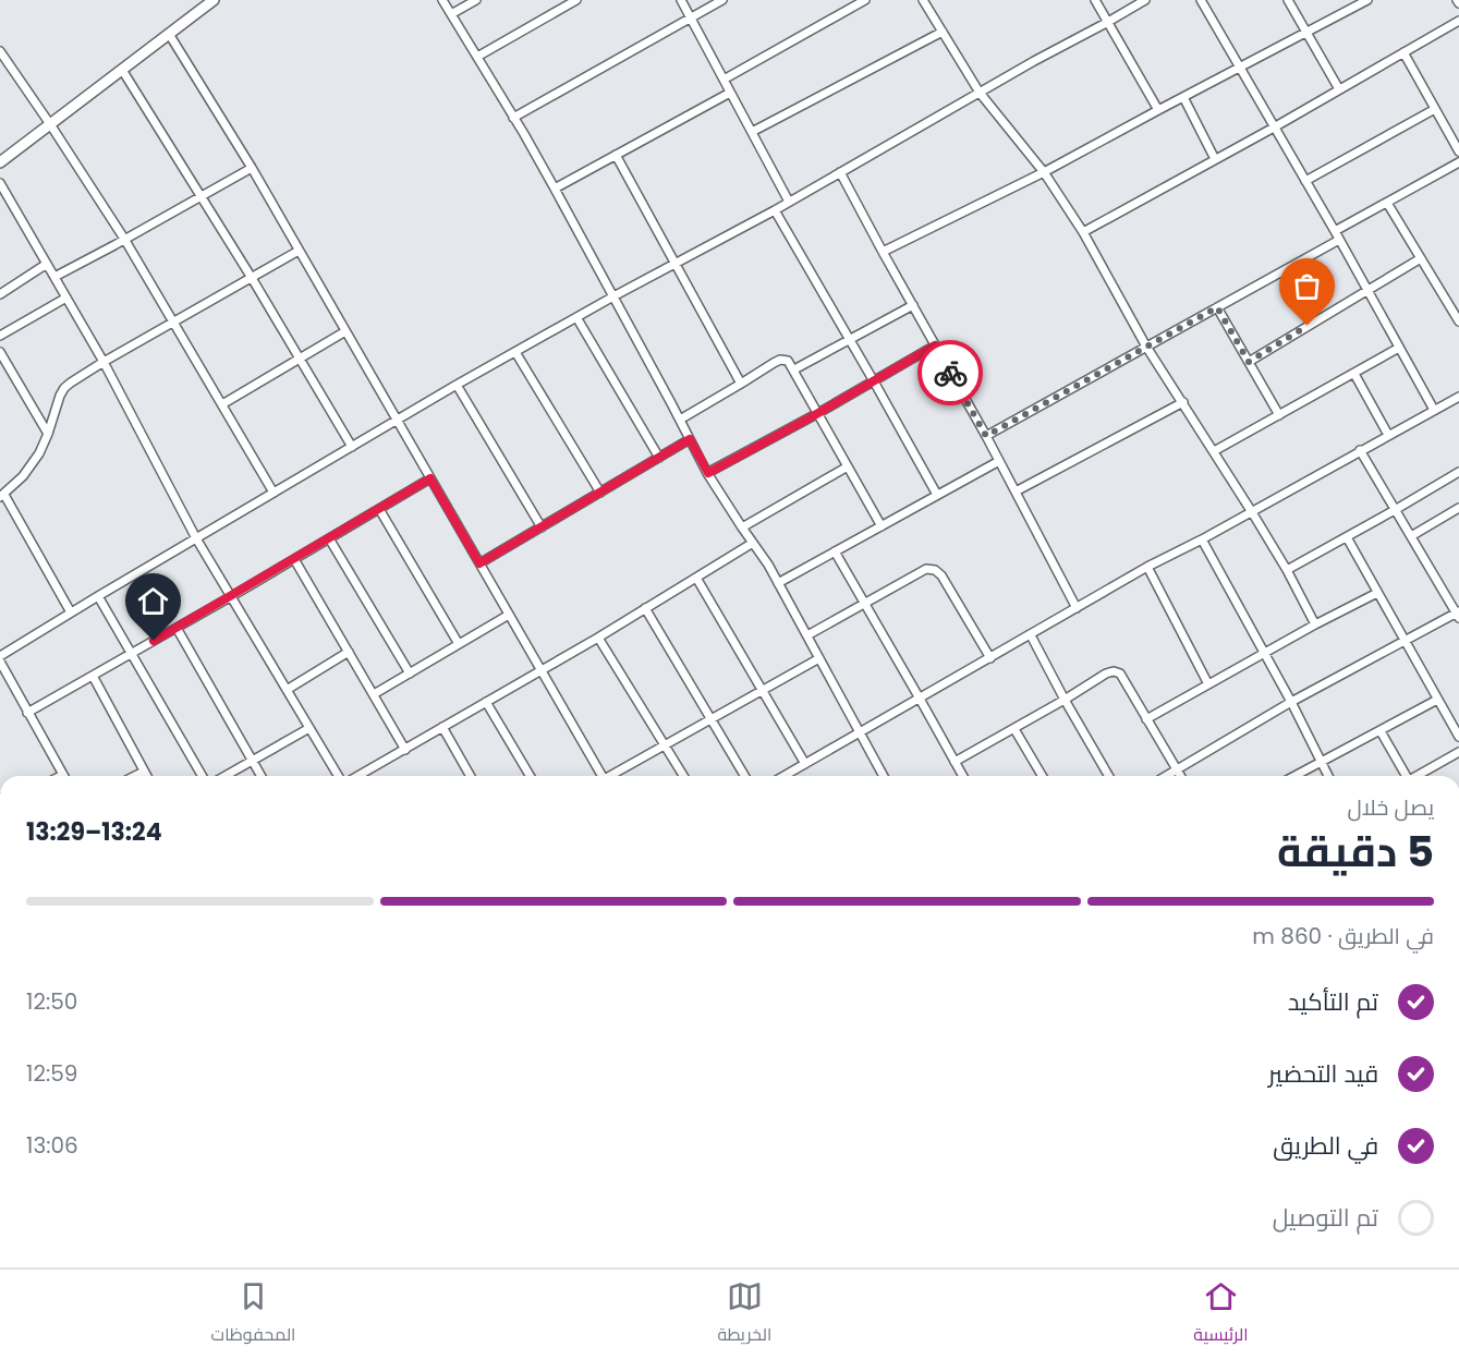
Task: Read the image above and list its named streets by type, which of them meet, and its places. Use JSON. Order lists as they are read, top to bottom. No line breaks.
{"page":{"heading":["5 دقيقة","يصل خلال","13:24–13:29"],"bar":"في الطريق · 860 m","list":[["تم التأكيد","12:50"],["قيد التحضير","12:59"],["في الطريق","13:06"],"تم التوصيل"],"tabs":["الرئيسية","الخريطة","المحفوظات"]}}
